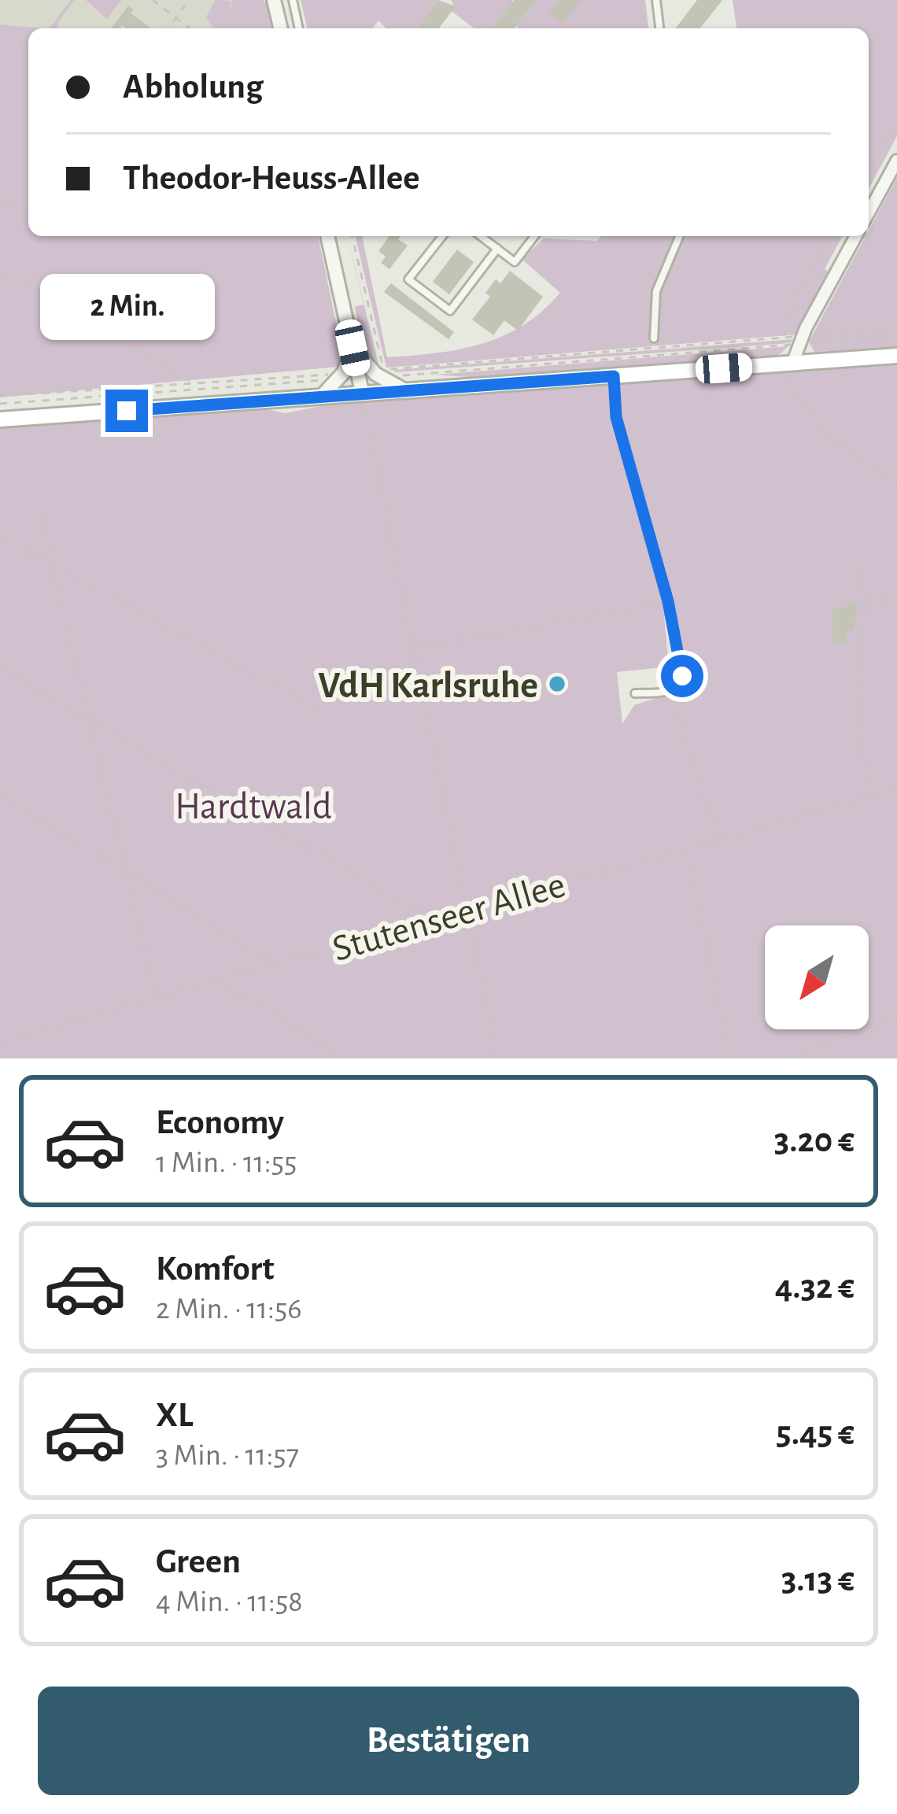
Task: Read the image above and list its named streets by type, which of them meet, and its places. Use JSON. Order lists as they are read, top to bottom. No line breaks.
{"streets":{"path":["Stutenseer Allee"]},"parks":["Hardtwald"],"places":["VdH Karlsruhe"],"north":"bottom left","page":{"banner":["Abholung","Theodor-Heuss-Allee"],"bubble":"2 Min.","list":[{"name":"Economy","note":"1 Min. · 11:55","value":"3.20 €"},{"name":"Komfort","note":"2 Min. · 11:56","value":"4.32 €"},{"name":"XL","note":"3 Min. · 11:57","value":"5.45 €"},{"name":"Green","note":"4 Min. · 11:58","value":"3.13 €"}],"buttons":"Bestätigen"}}
